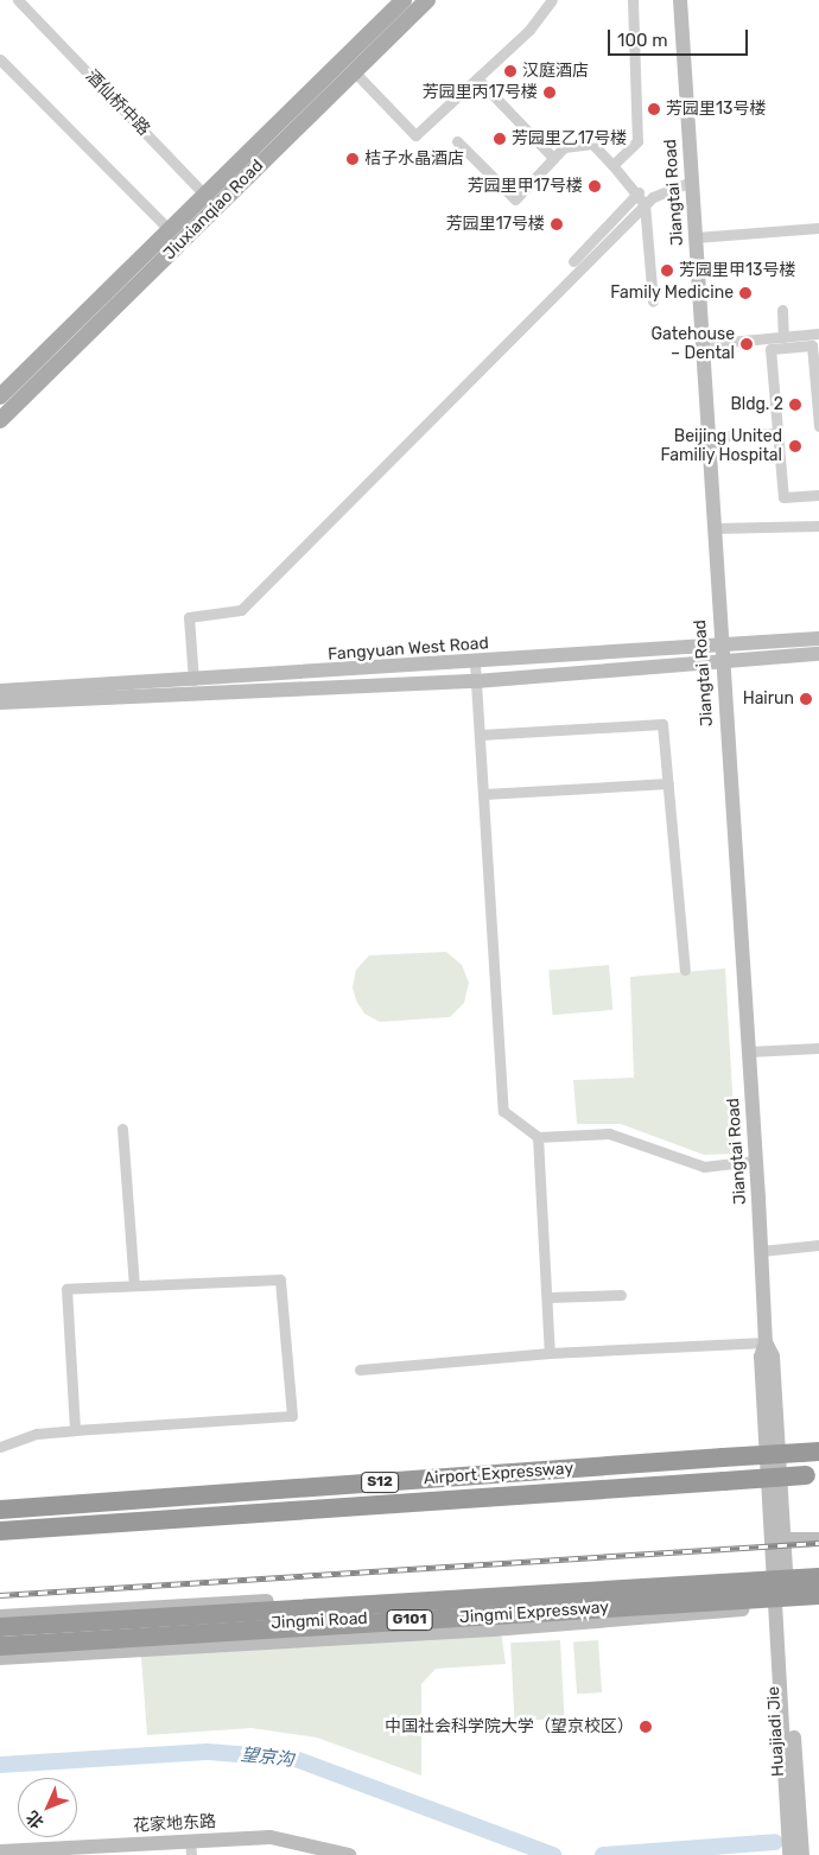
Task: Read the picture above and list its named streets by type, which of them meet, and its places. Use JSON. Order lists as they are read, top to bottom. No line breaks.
{"streets":{"highway":["Airport Expressway","S12","Jingmi Expressway","G101"],"main road":["Jiangtai Road","Jiuxianqiao Road","Fangyuan West Road","Jingmi Road","Huajiadi Jie","花家地东路"],"street":["酒仙桥中路"]},"crossings":[["酒仙桥中路","Jiuxianqiao Road"],["Jiangtai Road","Fangyuan West Road"],["Jiangtai Road","Jingmi Road"],["Jingmi Road","Huajiadi Jie"]],"water":["望京沟"],"places":["汉庭酒店","芳园里丙17号楼","芳园里13号楼","芳园里乙17号楼","桔子水晶酒店","芳园里甲17号楼","芳园里17号楼","芳园里甲13号楼","Family Medicine","Gatehouse – Dental","Bldg. 2","Beijing United Familiy Hospital","Hairun","中国社会科学院大学（望京校区）"],"scale_bar":"100 m","north":"bottom left"}
